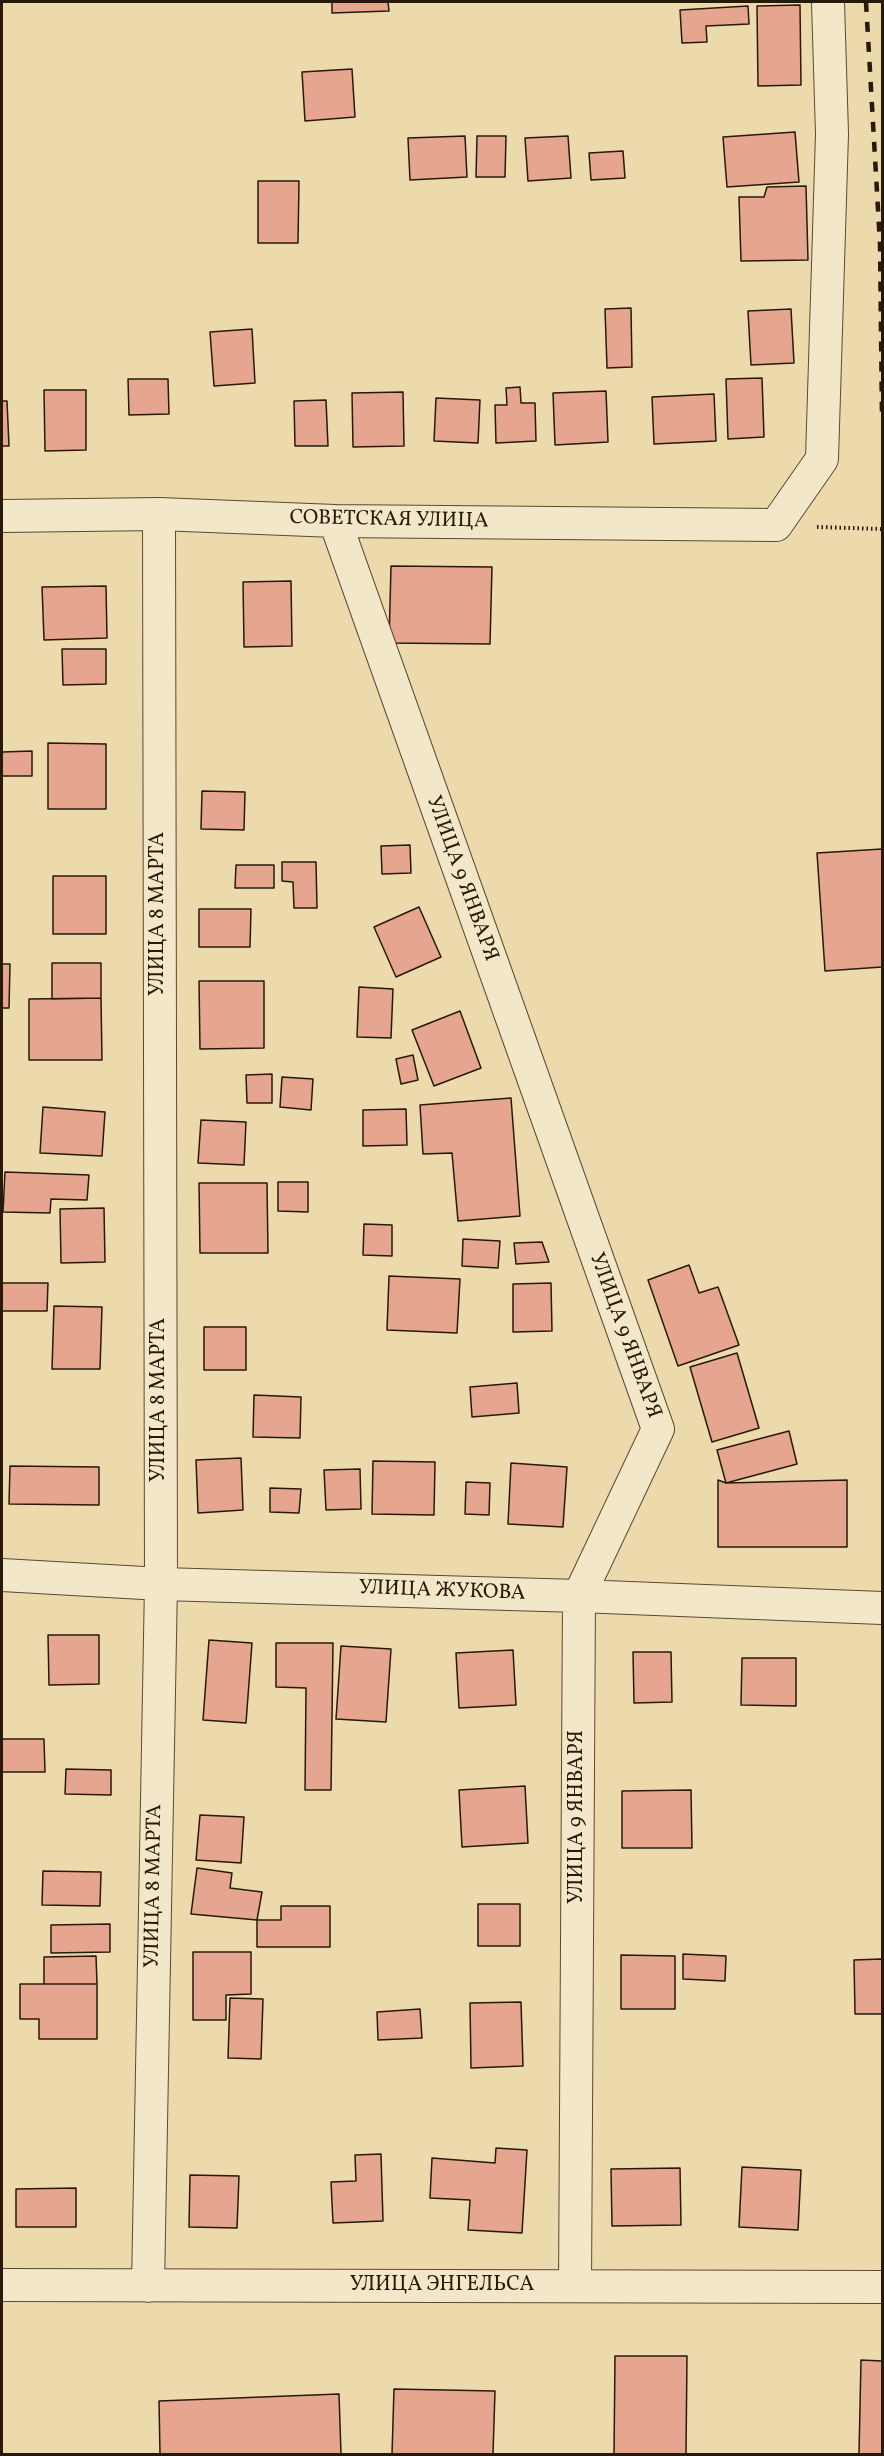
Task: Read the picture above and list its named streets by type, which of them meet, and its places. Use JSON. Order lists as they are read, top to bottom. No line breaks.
{"streets":{"street":["СОВЕТСКАЯ УЛИЦА","УЛИЦА 9 ЯНВАРЯ","УЛИЦА 8 МАРТА","УЛИЦА ЖУКОВА","УЛИЦА ЭНГЕЛЬСА"]},"crossings":[["СОВЕТСКАЯ УЛИЦА","УЛИЦА 9 ЯНВАРЯ"],["СОВЕТСКАЯ УЛИЦА","УЛИЦА 8 МАРТА"],["УЛИЦА 9 ЯНВАРЯ","УЛИЦА ЖУКОВА"],["УЛИЦА 9 ЯНВАРЯ","УЛИЦА ЭНГЕЛЬСА"],["УЛИЦА 8 МАРТА","УЛИЦА ЖУКОВА"],["УЛИЦА 8 МАРТА","УЛИЦА ЭНГЕЛЬСА"]]}
